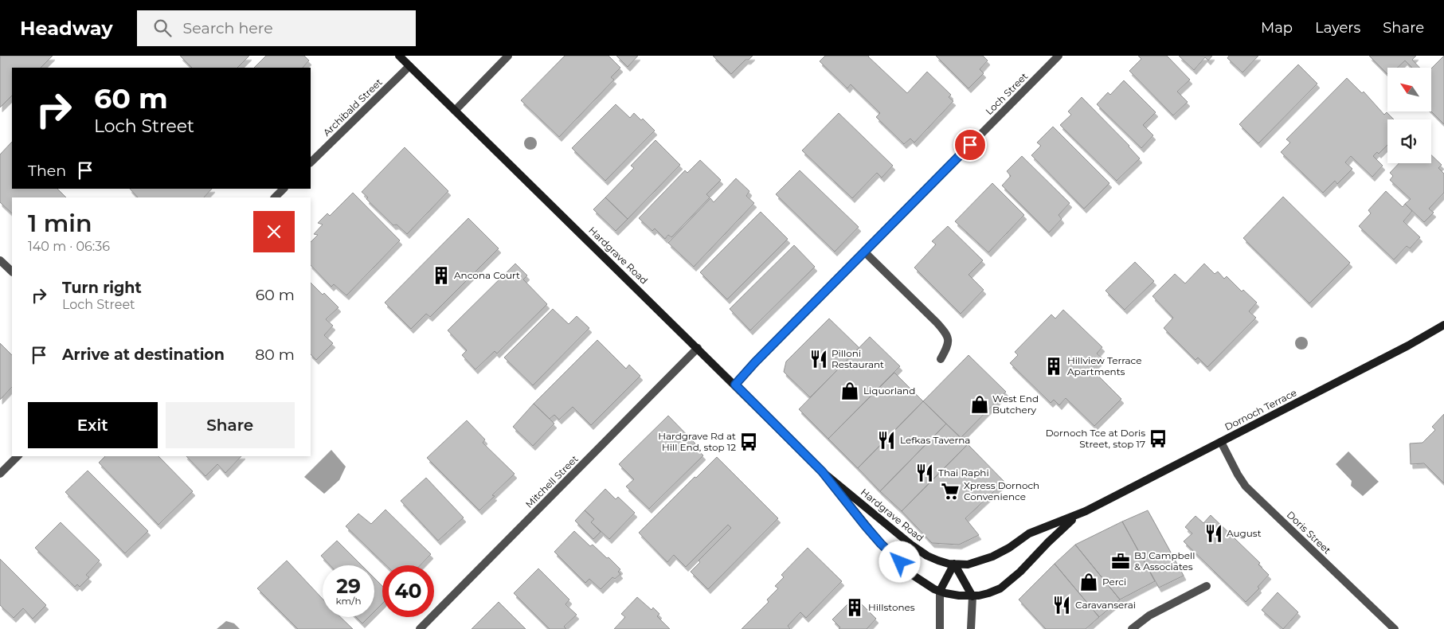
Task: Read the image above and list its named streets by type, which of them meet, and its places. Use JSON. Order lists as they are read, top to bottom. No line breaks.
{"streets":{"street":["Loch Street","Archibald Street","Hardgrave Road","Dornoch Terrace","Mitchell Street","Doris Street"]},"crossings":[["Loch Street","Hardgrave Road"],["Archibald Street","Hardgrave Road"],["Hardgrave Road","Dornoch Terrace"],["Hardgrave Road","Mitchell Street"],["Dornoch Terrace","Doris Street"]],"places":{"building":["Ancona Court","Hillview Terrace Apartments","Hillstones"],"restaurant":["Pilloni Restaurant","Lefkas Taverna","Thai Raphi","August","Caravanserai"],"shop":["Liquorland","West End Butchery","Perci"],"bus stop":["Dornoch Tce at Doris Street, stop 17","Hardgrave Rd at Hill End, stop 12"],"supermarket":["Xpress Dornoch Convenience"],"office":["BJ Campbell & Associates"]},"north":"top left","page":{"header":"Headway","search":"Search here","nav":["Map","Layers","Share"],"turn":["60 m","Loch Street"],"then":"Then","heading":["1 min","140 m · 06:36"],"list":[{"name":"Turn right","note":"Loch Street","value":"60 m"},{"name":"Arrive at destination","value":"80 m"}],"buttons":["Exit","Share"],"speed":"29 km/h","limit":"40"}}
